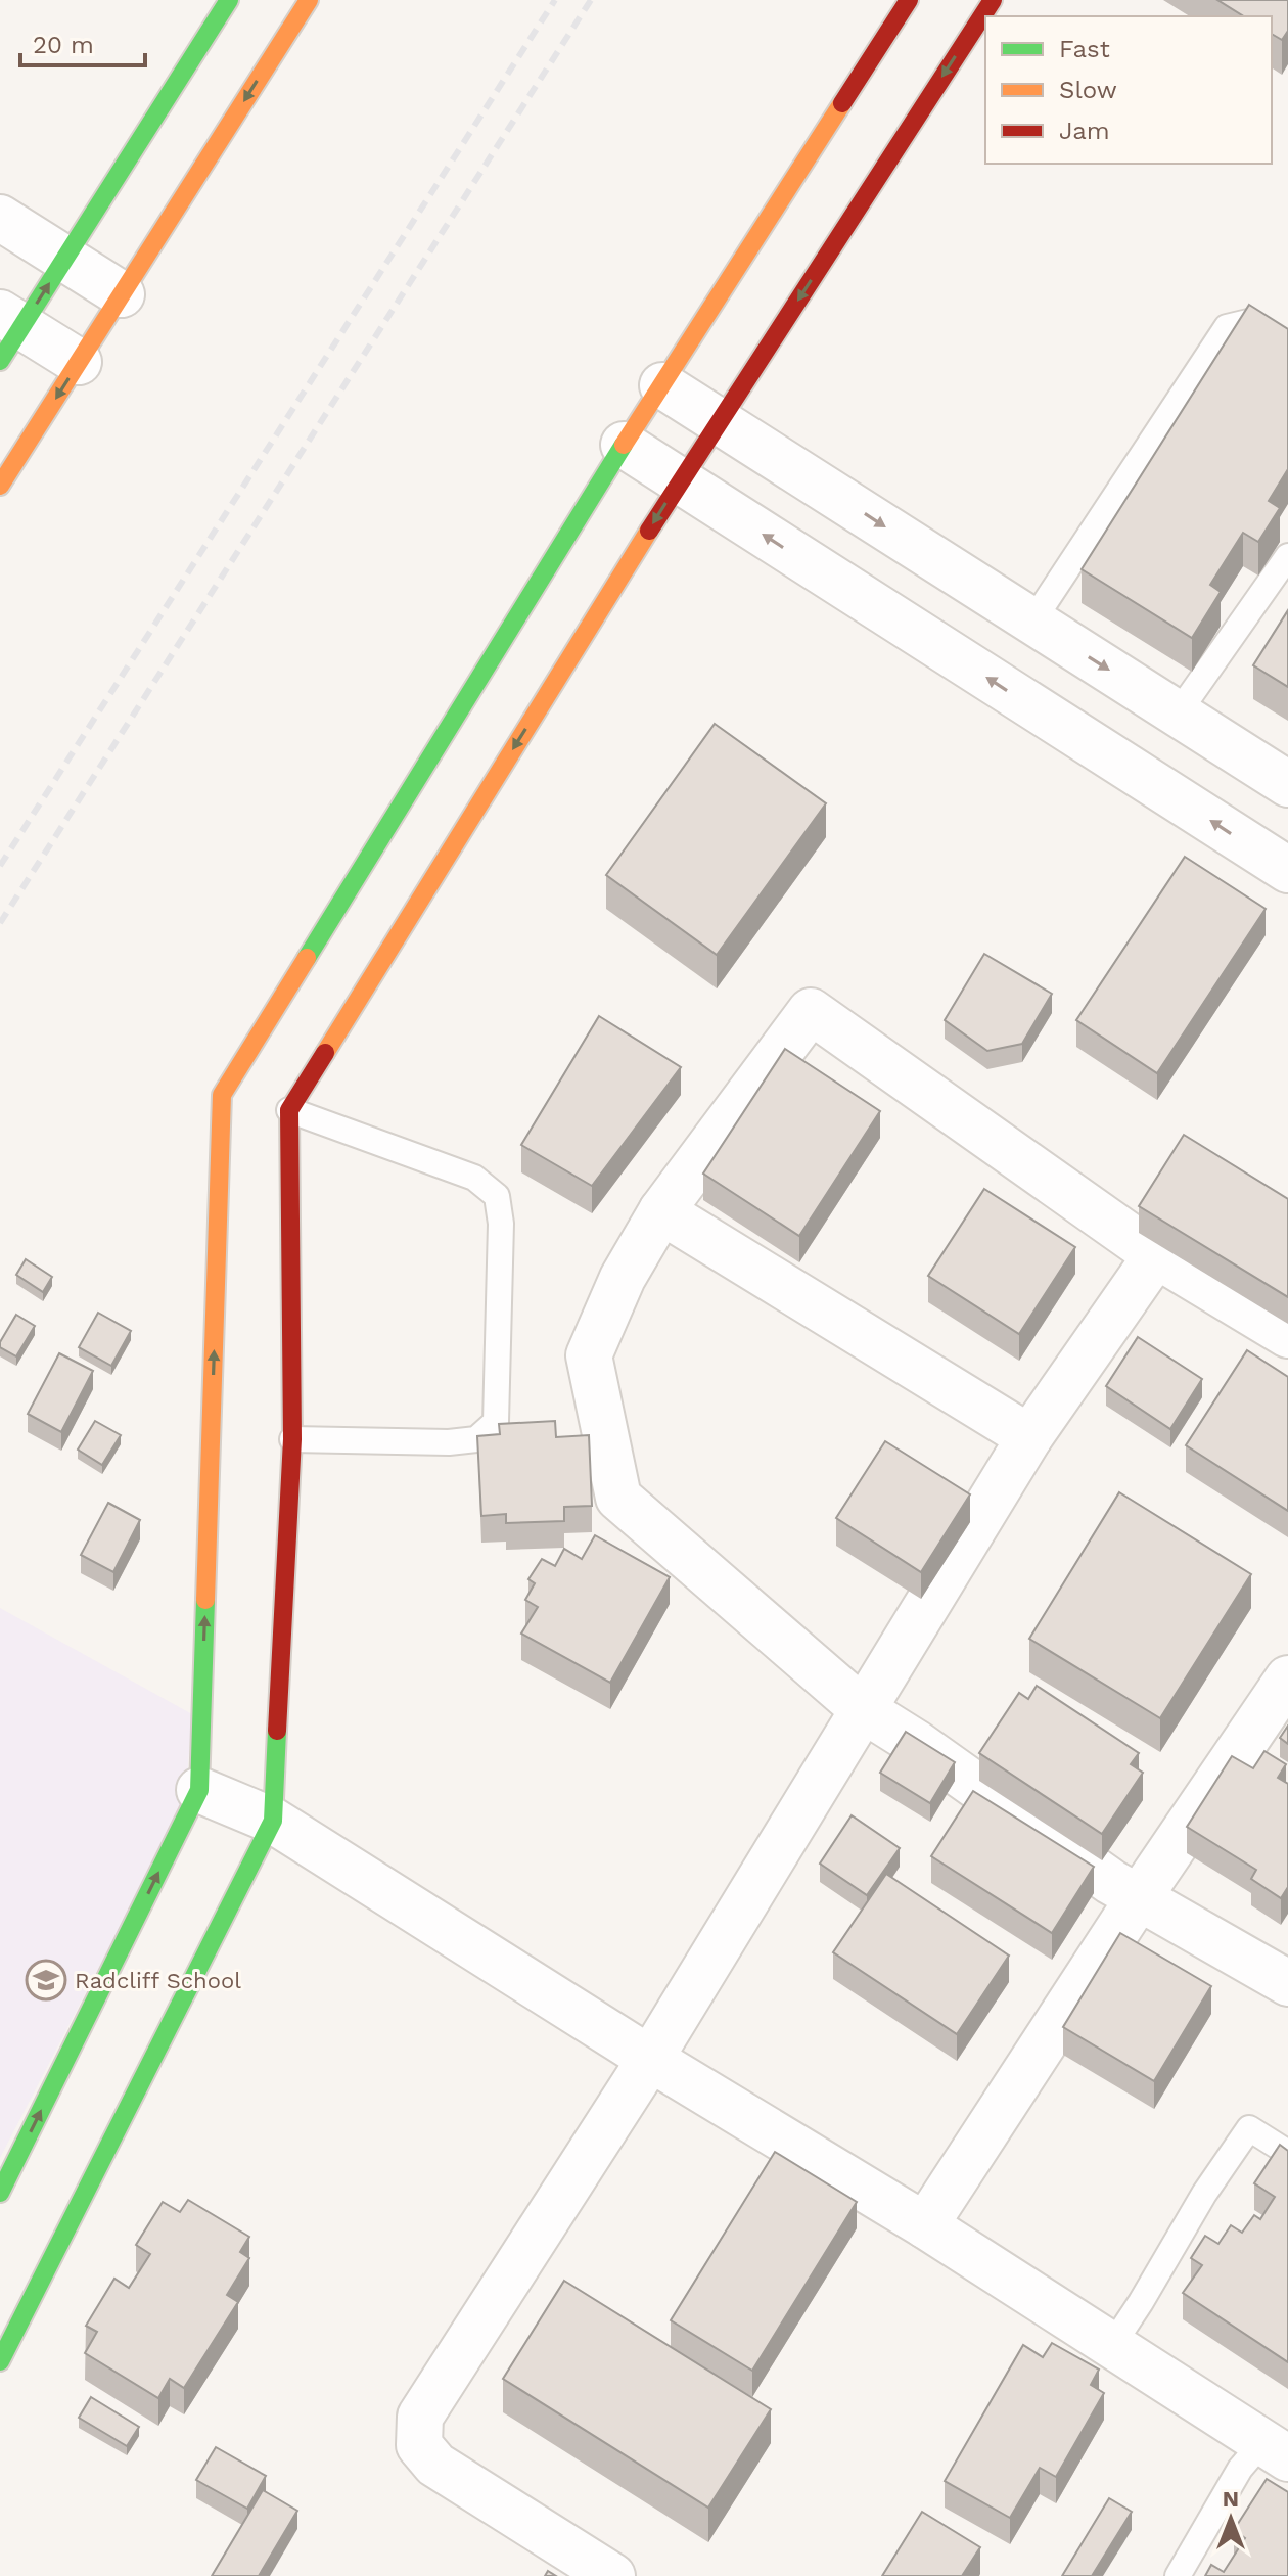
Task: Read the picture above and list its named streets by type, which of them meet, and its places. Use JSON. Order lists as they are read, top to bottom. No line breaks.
{"places":{"school or university":["Radcliff School"]},"legend":["Fast","Slow","Jam"],"scale_bar":"20 m","north":"top"}
